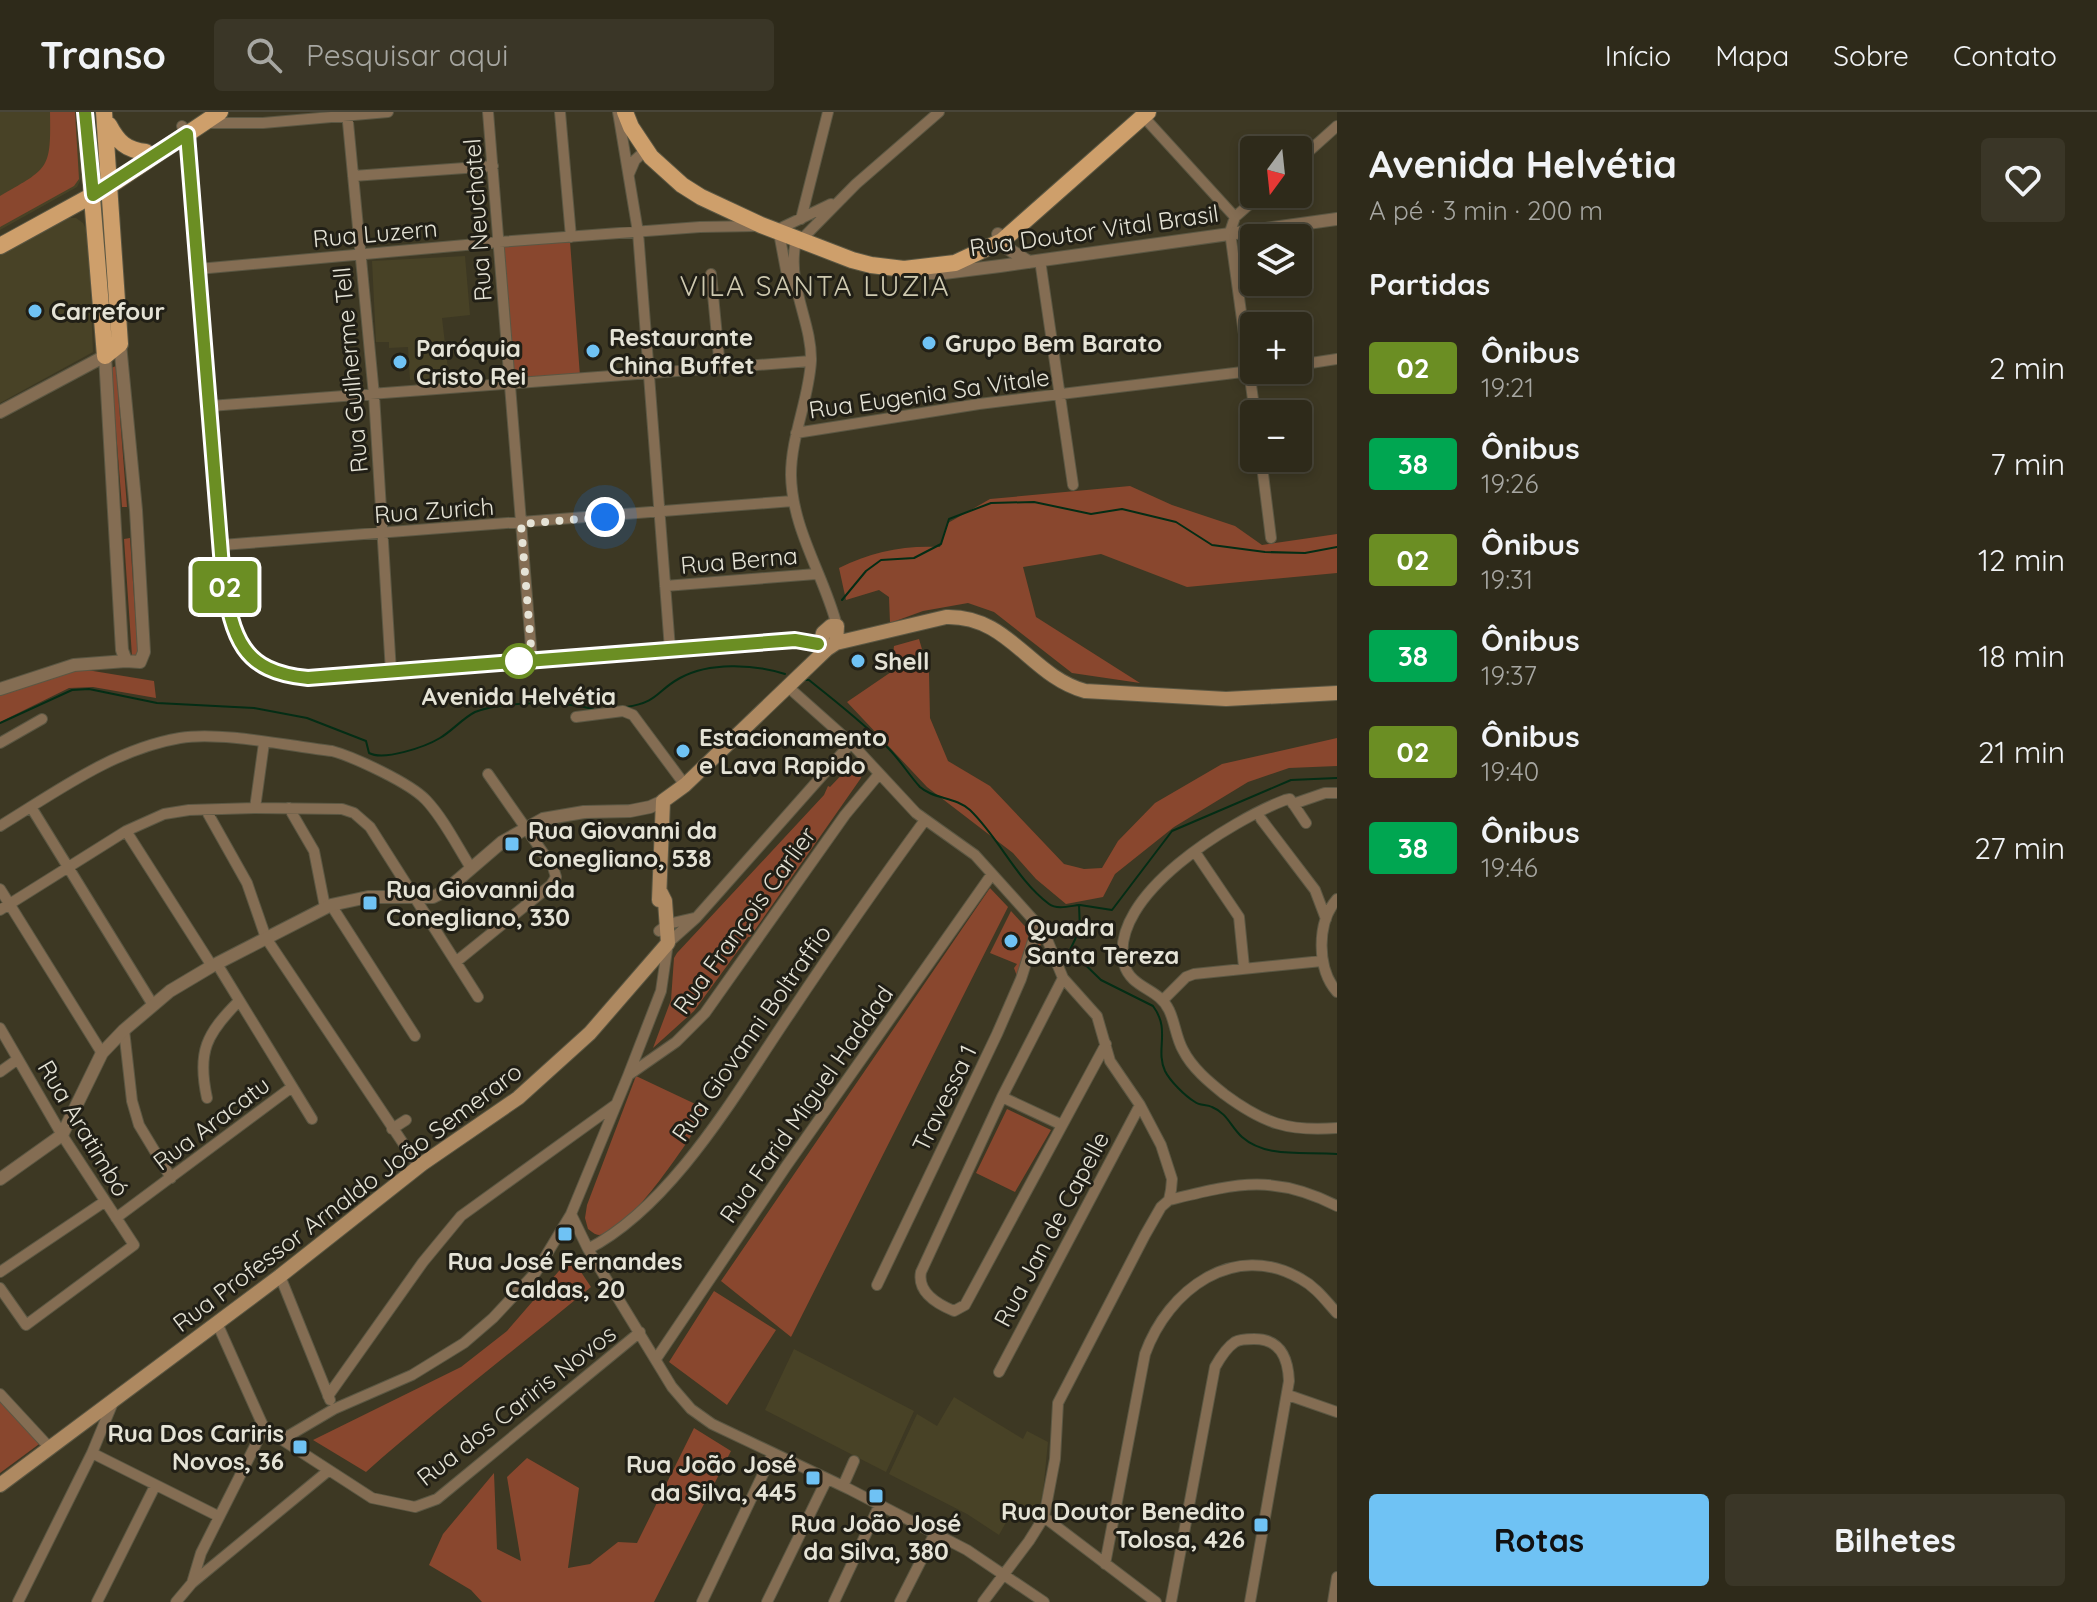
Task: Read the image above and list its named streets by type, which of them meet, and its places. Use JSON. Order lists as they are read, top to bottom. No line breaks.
{"streets":{"main road":["Rua Professor Arnaldo João Semeraro"],"street":["Rua Neuchatel","Rua Doutor Vital Brasil","Rua Luzern","Rua Guilherme Tell","Rua Eugenia Sa Vitale","Rua Zurich","Rua Berna","Rua François Carlier","Rua Giovanni Boltraffio","Travessa 1","Rua Farid Miguel Haddad","Rua Aracatu","Rua Aratimbó","Rua Jan de Capelle","Rua dos Cariris Novos"]},"crossings":[["Rua Neuchatel","Rua Luzern"],["Rua Neuchatel","Rua Zurich"],["Rua Luzern","Rua Guilherme Tell"],["Rua Guilherme Tell","Rua Zurich"],["Rua Aracatu","Rua Aratimbó"]],"districts":["VILA SANTA LUZIA"],"places":{"other":["Carrefour","Grupo Bem Barato","Restaurante China Buffet","Paróquia Cristo Rei","Avenida Helvétia","Shell","Estacionamento e Lava Rapido","Quadra Santa Tereza"],"transit":["Rua Giovanni da Conegliano, 538","Rua Giovanni da Conegliano, 330","Rua José Fernandes Caldas, 20","Rua Dos Cariris Novos, 36","Rua João José da Silva, 445","Rua João José da Silva, 380","Rua Doutor Benedito Tolosa, 426"]},"lines":["bus line 02"],"north":"bottom","page":{"header":"Transo","search":"Pesquisar aqui","nav":["Início","Mapa","Sobre","Contato"],"on_map":"02","heading":[["Avenida Helvétia","A pé · 3 min · 200 m"],"Partidas"],"map_buttons":["+","−"],"list":[{"mark":"02","name":"Ônibus","note":"19:21","value":"2 min"},{"mark":"38","name":"Ônibus","note":"19:26","value":"7 min"},{"mark":"02","name":"Ônibus","note":"19:31","value":"12 min"},{"mark":"38","name":"Ônibus","note":"19:37","value":"18 min"},{"mark":"02","name":"Ônibus","note":"19:40","value":"21 min"},{"mark":"38","name":"Ônibus","note":"19:46","value":"27 min"}],"buttons":["Rotas","Bilhetes"]}}
